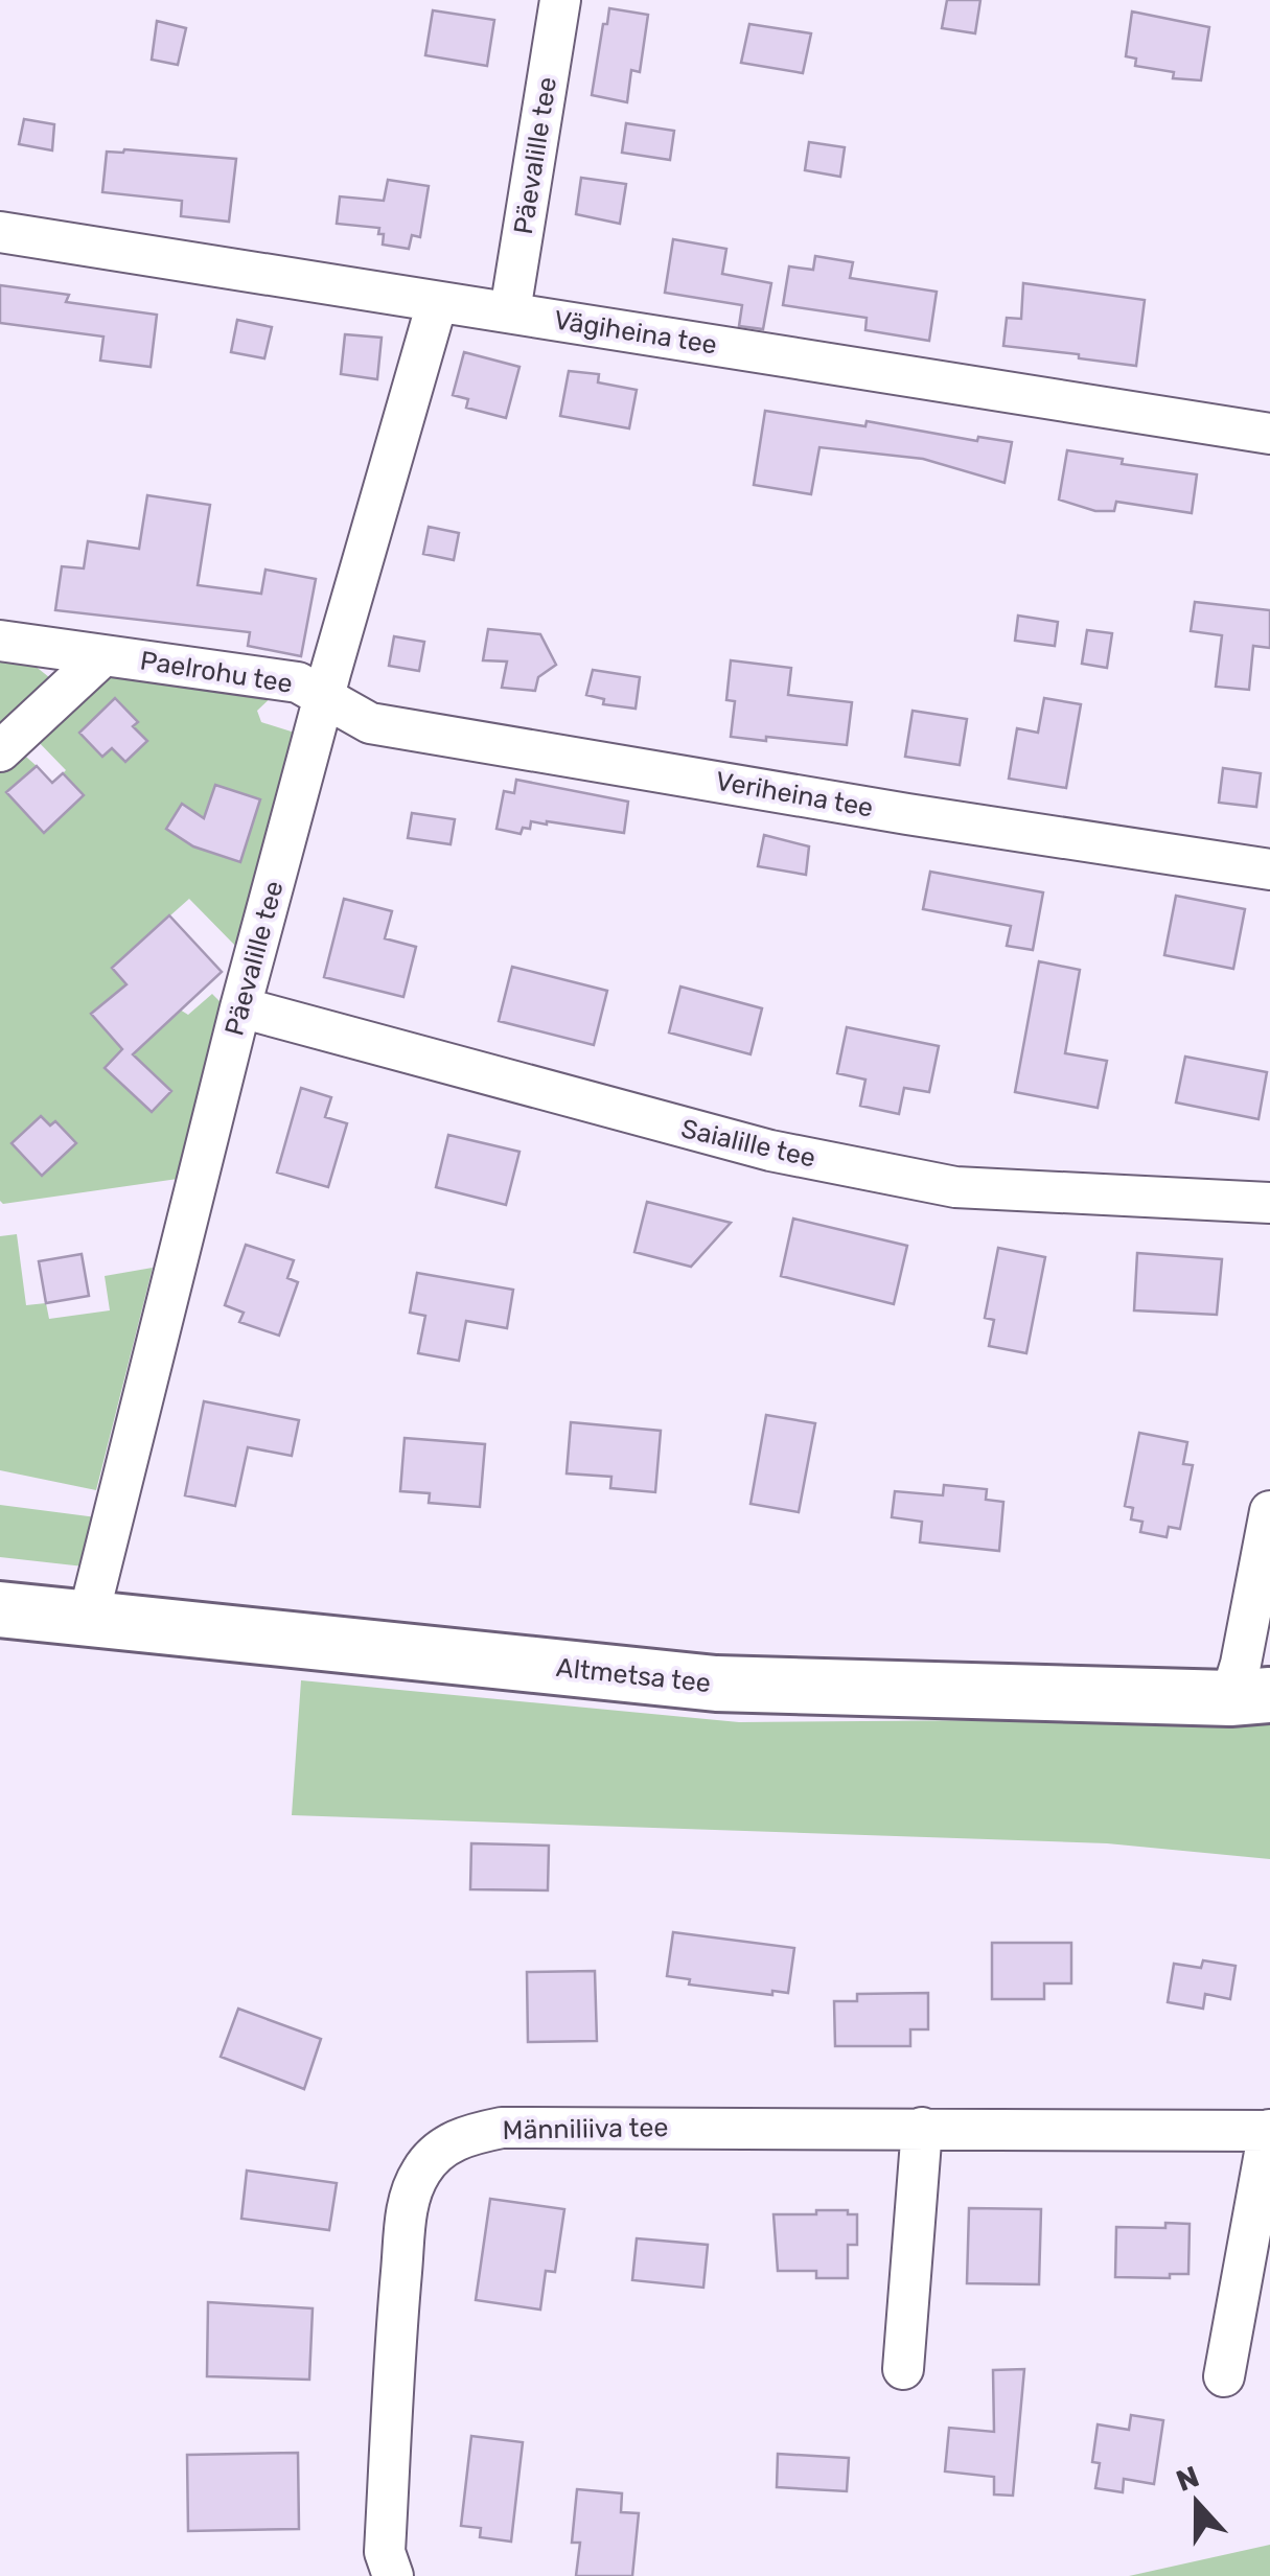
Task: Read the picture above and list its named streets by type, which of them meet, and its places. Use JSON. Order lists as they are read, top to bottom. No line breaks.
{"streets":{"street":["Päevalille tee","Vägiheina tee","Paelrohu tee","Veriheina tee","Saialille tee","Altmetsa tee","Männiliiva tee"]},"crossings":[["Päevalille tee","Vägiheina tee"],["Päevalille tee","Paelrohu tee"],["Päevalille tee","Veriheina tee"],["Päevalille tee","Saialille tee"],["Päevalille tee","Altmetsa tee"],["Paelrohu tee","Veriheina tee"]],"north":"top"}
